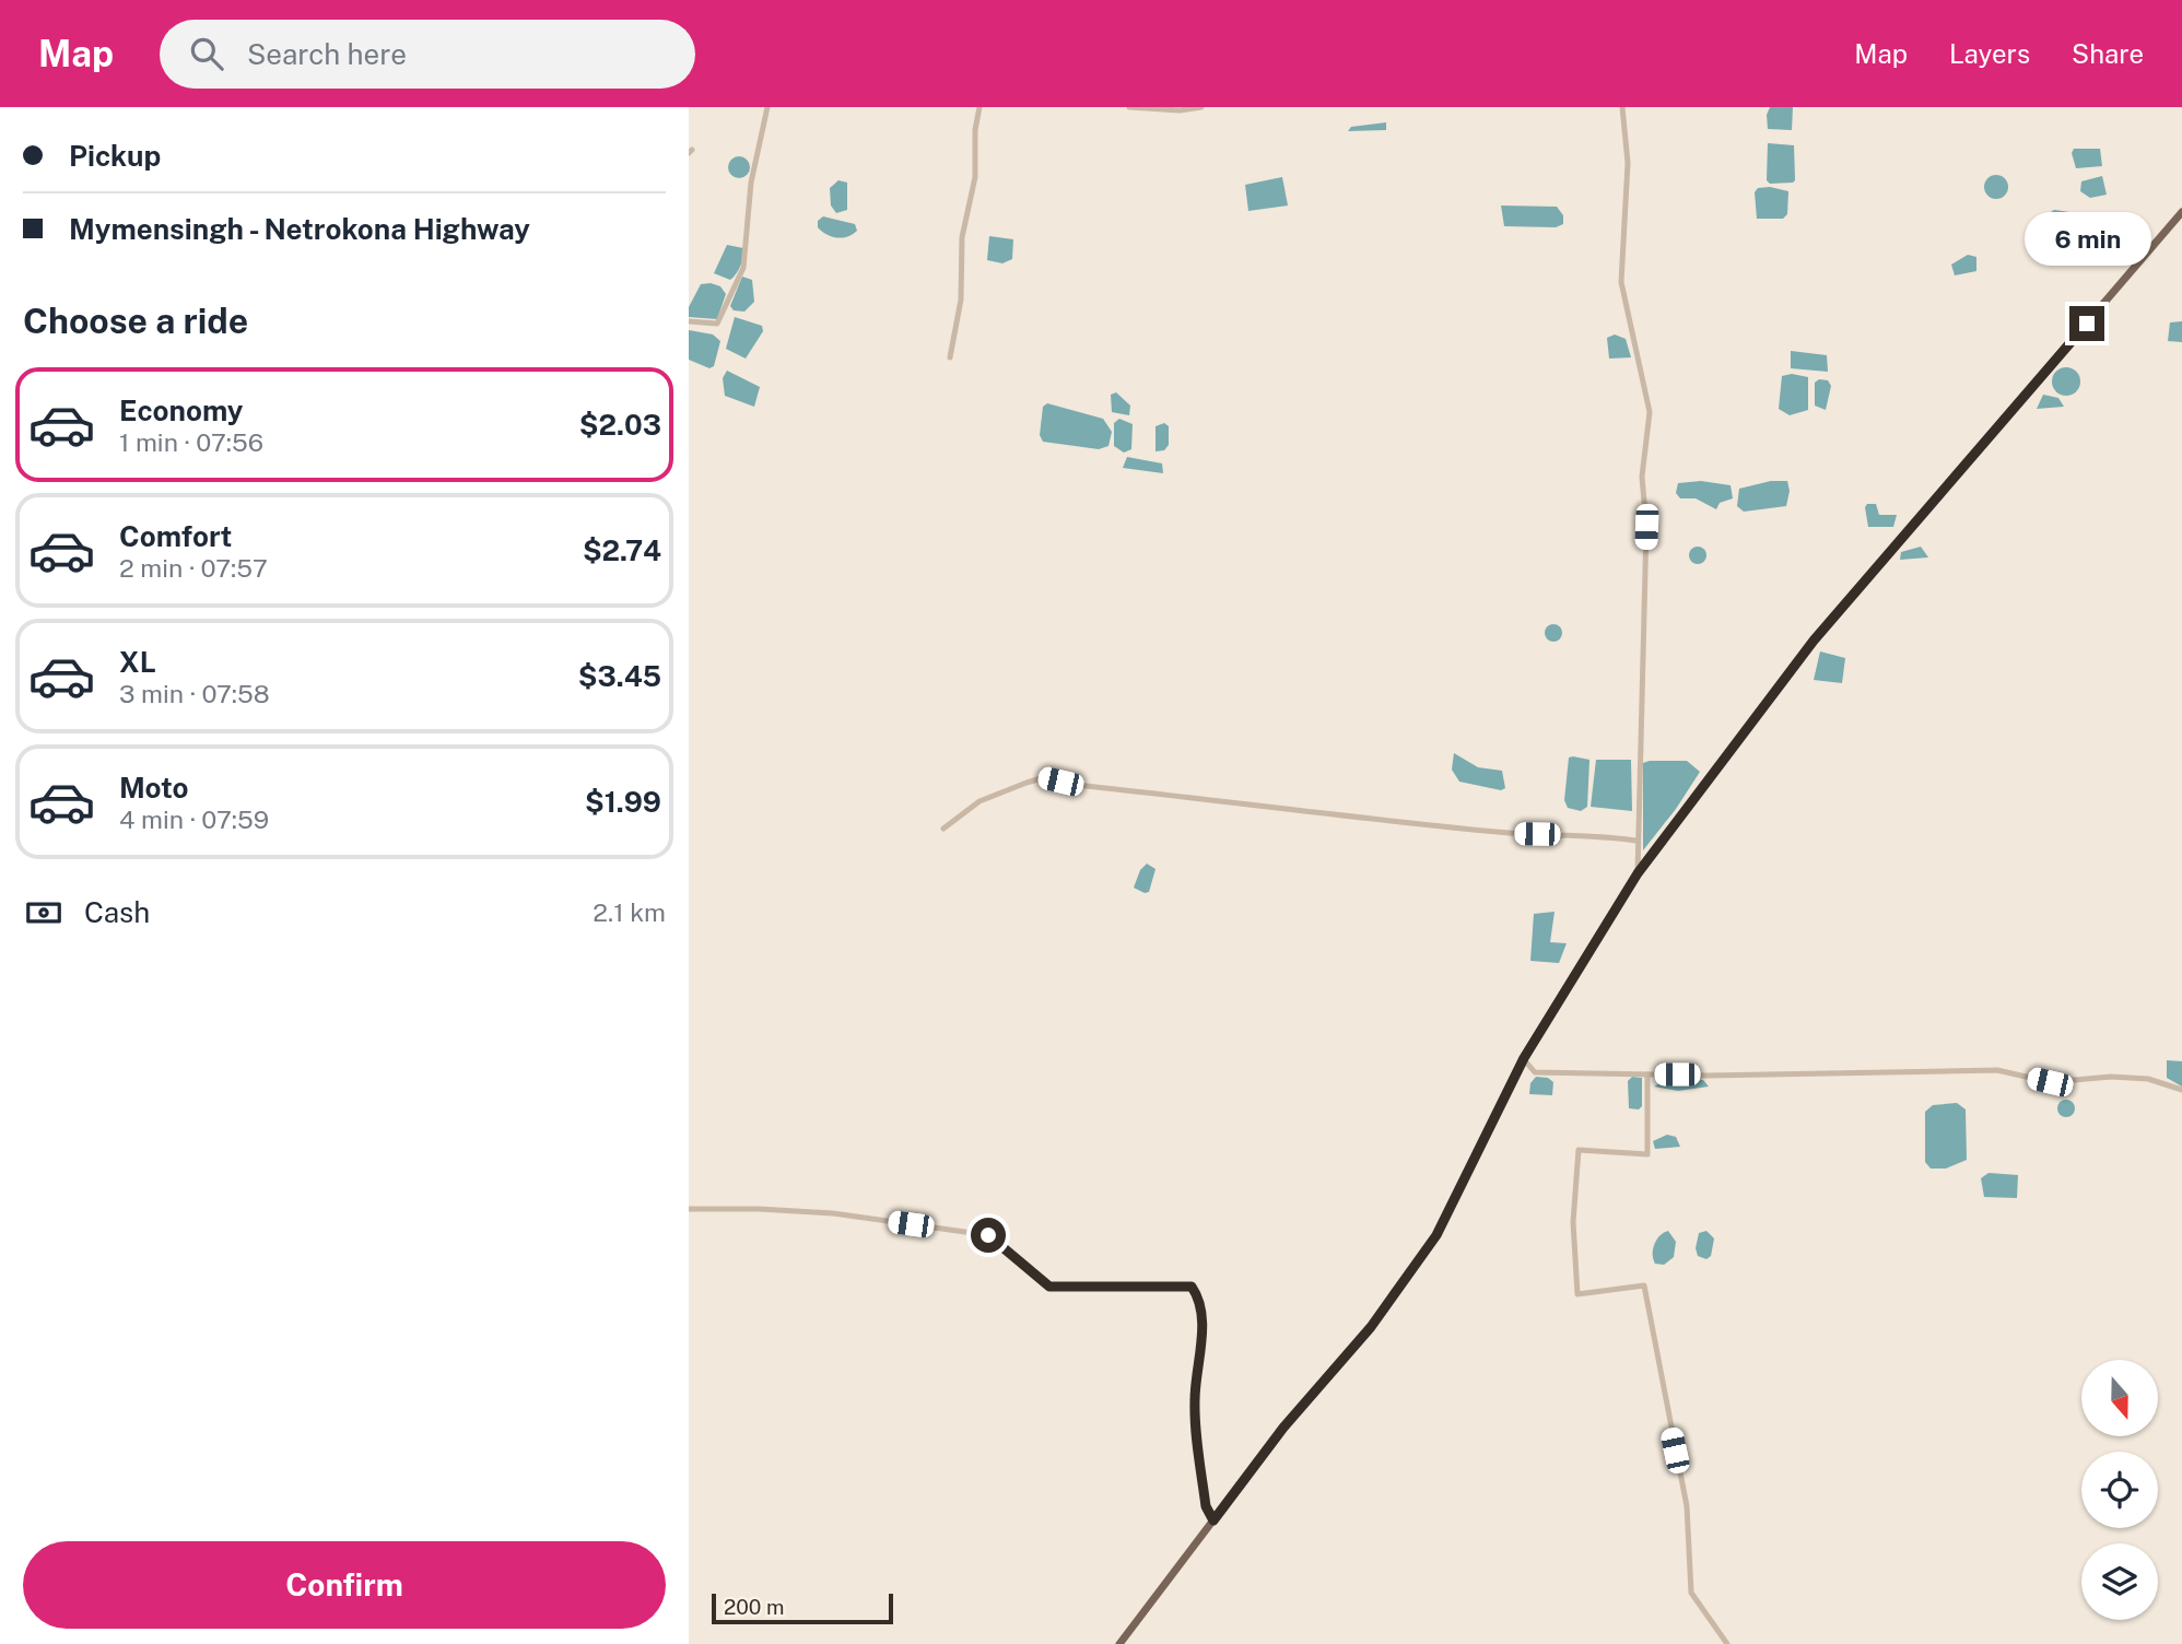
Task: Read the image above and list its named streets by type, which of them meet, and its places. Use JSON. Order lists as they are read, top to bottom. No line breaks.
{"scale_bar":"200 m","north":"bottom","page":{"header":"Map","search":"Search here","nav":["Map","Layers","Share"],"banner":["Pickup","Mymensingh - Netrokona Highway"],"bubble":"6 min","heading":"Choose a ride","list":[{"name":"Economy","note":"1 min · 07:56","value":"$2.03"},{"name":"Comfort","note":"2 min · 07:57","value":"$2.74"},{"name":"XL","note":"3 min · 07:58","value":"$3.45"},{"name":"Moto","note":"4 min · 07:59","value":"$1.99"}],"pay":["Cash","2.1 km"],"buttons":"Confirm","scale":"200 m"}}
